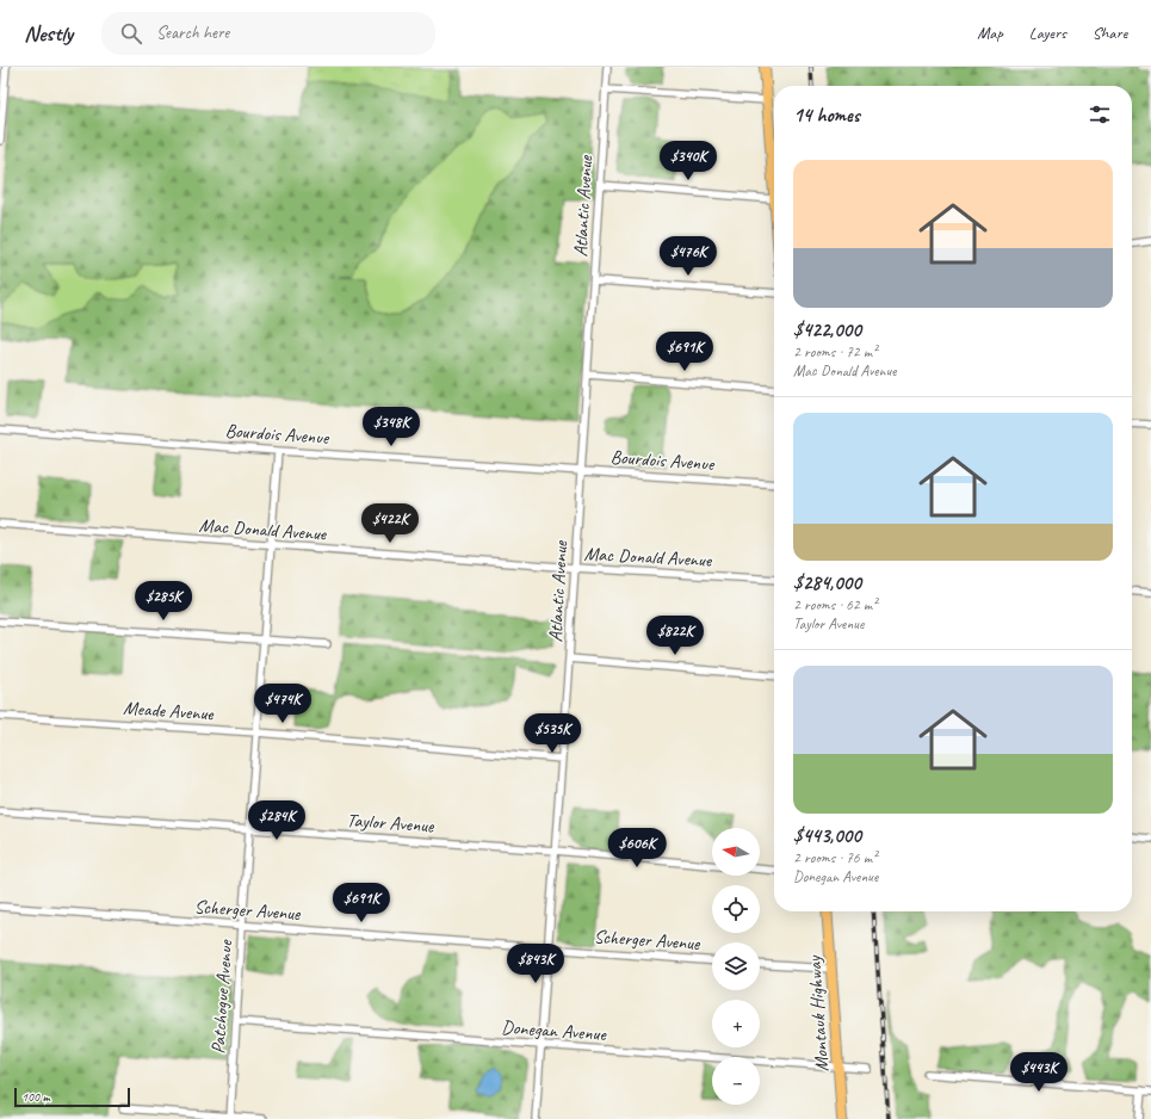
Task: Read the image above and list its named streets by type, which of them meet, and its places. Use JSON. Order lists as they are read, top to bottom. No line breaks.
{"streets":{"main road":["Montauk Highway"],"street":["Atlantic Avenue","Bourdois Avenue","Mac Donald Avenue","Meade Avenue","Taylor Avenue","Scherger Avenue","Patchogue Avenue","Donegan Avenue"]},"crossings":[["Atlantic Avenue","Bourdois Avenue"],["Atlantic Avenue","Mac Donald Avenue"],["Atlantic Avenue","Meade Avenue"],["Atlantic Avenue","Taylor Avenue"],["Atlantic Avenue","Scherger Avenue"],["Atlantic Avenue","Donegan Avenue"],["Bourdois Avenue","Patchogue Avenue"],["Mac Donald Avenue","Patchogue Avenue"],["Meade Avenue","Patchogue Avenue"],["Taylor Avenue","Patchogue Avenue"],["Scherger Avenue","Patchogue Avenue"],["Patchogue Avenue","Donegan Avenue"],["Montauk Highway","Donegan Avenue"]],"scale_bar":"100 m","north":"left","page":{"header":"Nestly","search":"Search here","nav":["Map","Layers","Share"],"heading":"14 homes","price":["$340K","$476K","$691K","$348K","$422K","$285K","$822K","$474K","$535K","$284K","$606K","$691K","$843K","$443K"],"list":[{"name":"$422,000","note":"2 rooms · 72 m² · Mac Donald Avenue"},{"name":"$284,000","note":"2 rooms · 62 m² · Taylor Avenue"},{"name":"$443,000","note":"2 rooms · 76 m² · Donegan Avenue"}],"map_buttons":["+","−"],"scale":"100 m"}}
